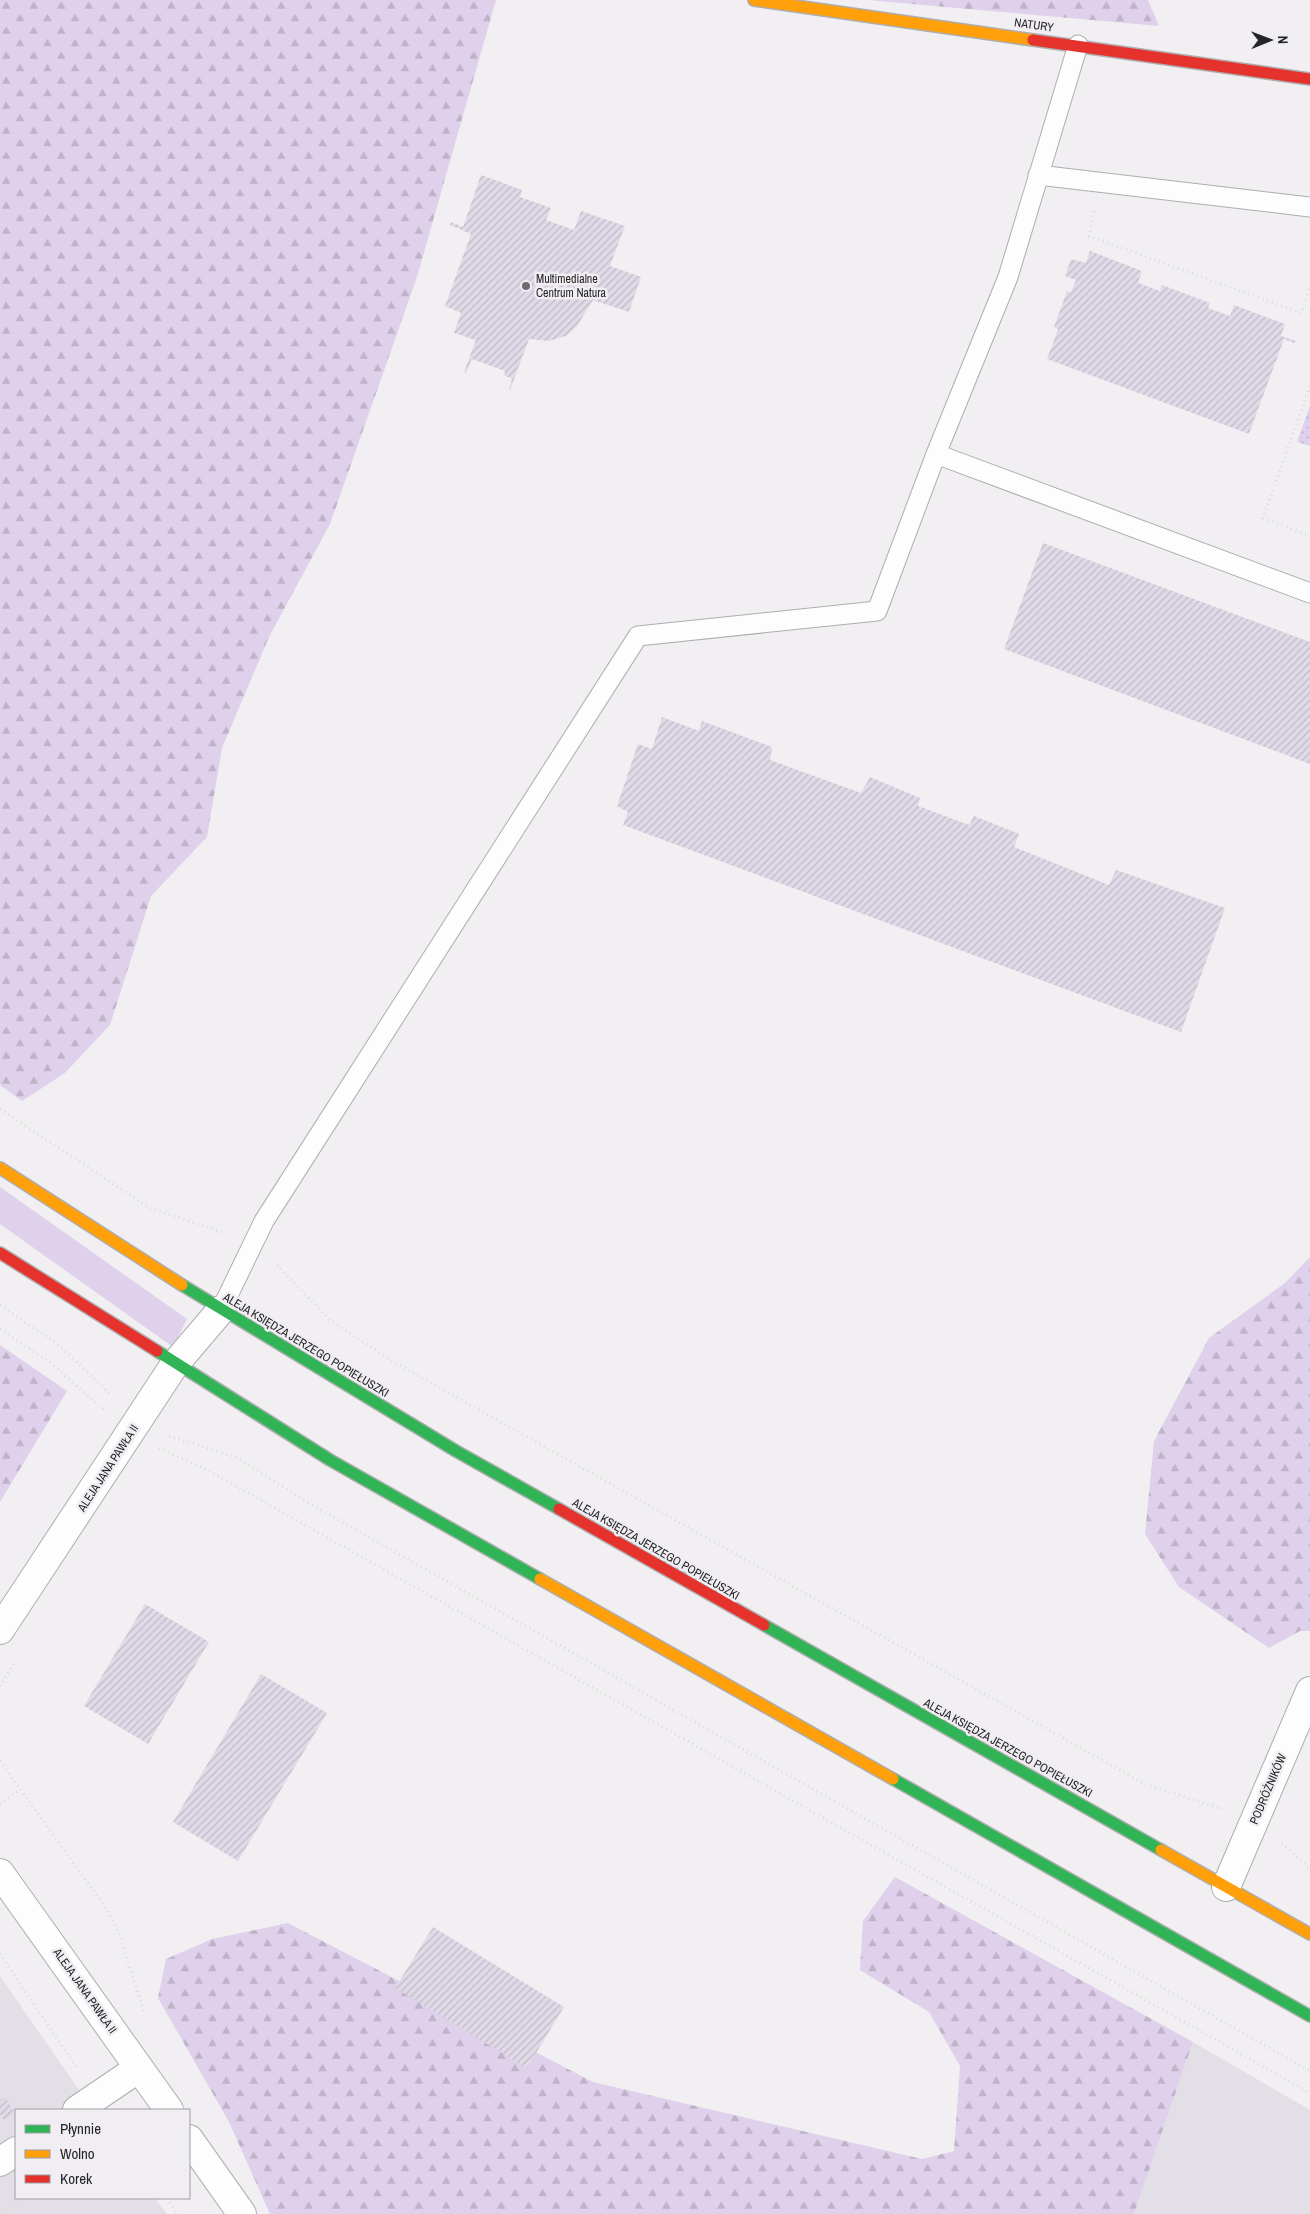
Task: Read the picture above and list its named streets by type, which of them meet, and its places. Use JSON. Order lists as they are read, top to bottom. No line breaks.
{"streets":{"main road":["NATURY","ALEJA KSIĘDZA JERZEGO POPIEŁUSZKI"],"street":["ALEJA JANA PAWŁA II","PODRÓŻNIKÓW"]},"crossings":[["ALEJA KSIĘDZA JERZEGO POPIEŁUSZKI","ALEJA JANA PAWŁA II"],["ALEJA KSIĘDZA JERZEGO POPIEŁUSZKI","PODRÓŻNIKÓW"]],"places":["Multimedialne Centrum Natura"],"legend":["Płynnie","Wolno","Korek"],"north":"right"}
